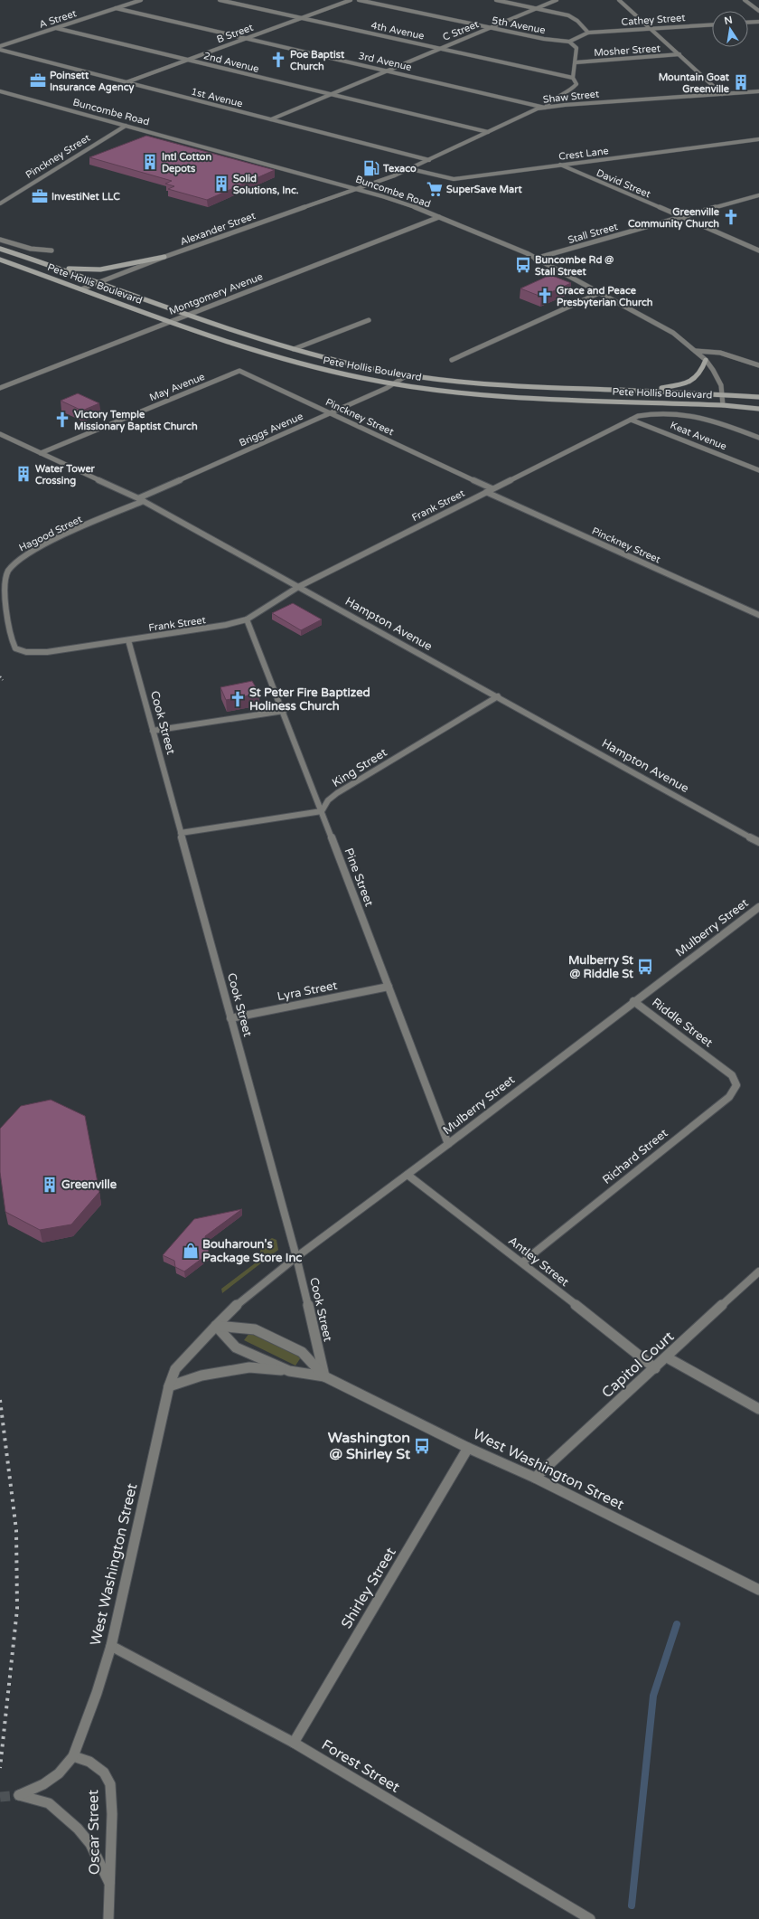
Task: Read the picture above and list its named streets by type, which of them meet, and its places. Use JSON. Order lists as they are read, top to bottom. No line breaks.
{"streets":{"main road":["Pete Hollis Boulevard"],"street":["A Street","Cathey Street","5th Avenue","4th Avenue","C Street","B Street","Mosher Street","3rd Avenue","2nd Avenue","Shaw Street","1st Avenue","Buncombe Road","Crest Lane","Pinckney Street","David Street","Alexander Street","Stall Street","Montgomery Avenue","May Avenue","Briggs Avenue","Keat Avenue","Frank Street","Hagood Street","Hampton Avenue","Cook Street","King Street","Pine Street","Mulberry Street","Lyra Street","Riddle Street","Richard Street","Antley Street","Capitol Court","West Washington Street","Shirley Street","Forest Street","Oscar Street"]},"crossings":[["A Street","3rd Avenue"],["A Street","2nd Avenue"],["5th Avenue","C Street"],["4th Avenue","C Street"],["4th Avenue","B Street"],["C Street","3rd Avenue"],["C Street","2nd Avenue"],["C Street","1st Avenue"],["B Street","3rd Avenue"],["B Street","2nd Avenue"],["B Street","1st Avenue"],["3rd Avenue","Shaw Street"],["2nd Avenue","Shaw Street"],["Shaw Street","1st Avenue"],["Shaw Street","Buncombe Road"],["Shaw Street","Crest Lane"],["Shaw Street","Alexander Street"],["Buncombe Road","Pinckney Street"],["Buncombe Road","Alexander Street"],["Buncombe Road","Stall Street"],["Buncombe Road","Pete Hollis Boulevard"],["Buncombe Road","Montgomery Avenue"],["Crest Lane","David Street"],["Pinckney Street","May Avenue"],["Pinckney Street","Briggs Avenue"],["Pinckney Street","Frank Street"],["David Street","Stall Street"],["Alexander Street","Pete Hollis Boulevard"],["Pete Hollis Boulevard","Montgomery Avenue"],["Pete Hollis Boulevard","Briggs Avenue"],["May Avenue","Hampton Avenue"],["Briggs Avenue","Hagood Street"],["Briggs Avenue","Hampton Avenue"],["Keat Avenue","Frank Street"],["Frank Street","Hagood Street"],["Frank Street","Hampton Avenue"],["Frank Street","Cook Street"],["Frank Street","Pine Street"],["Hagood Street","Hampton Avenue"],["Hagood Street","Cook Street"],["Hampton Avenue","King Street"],["Cook Street","Mulberry Street"],["Cook Street","Lyra Street"],["Cook Street","West Washington Street"],["King Street","Pine Street"],["Pine Street","Mulberry Street"],["Pine Street","Lyra Street"],["Mulberry Street","Riddle Street"],["Mulberry Street","Antley Street"],["Mulberry Street","West Washington Street"],["Riddle Street","Richard Street"],["Richard Street","Antley Street"],["Antley Street","Capitol Court"],["Capitol Court","West Washington Street"],["West Washington Street","Shirley Street"],["West Washington Street","Forest Street"],["West Washington Street","Oscar Street"],["Shirley Street","Forest Street"]],"places":{"church":["Poe Baptist Church","Greenville Community Church","Grace and Peace Presbyterian Church","Victory Temple Missionary Baptist Church","St Peter Fire Baptized Holiness Church"],"office":["Poinsett Insurance Agency","InvestiNet LLC"],"building":["Mountain Goat Greenville","Intl Cotton Depots","Solid Solutions, Inc.","Water Tower Crossing","Greenville"],"fuel station":["Texaco"],"supermarket":["SuperSave Mart"],"bus stop":["Buncombe Rd @ Stall Street","Mulberry St @ Riddle St","Washington @ Shirley St"],"shop":["Bouharoun's Package Store Inc"]},"north":"top"}
